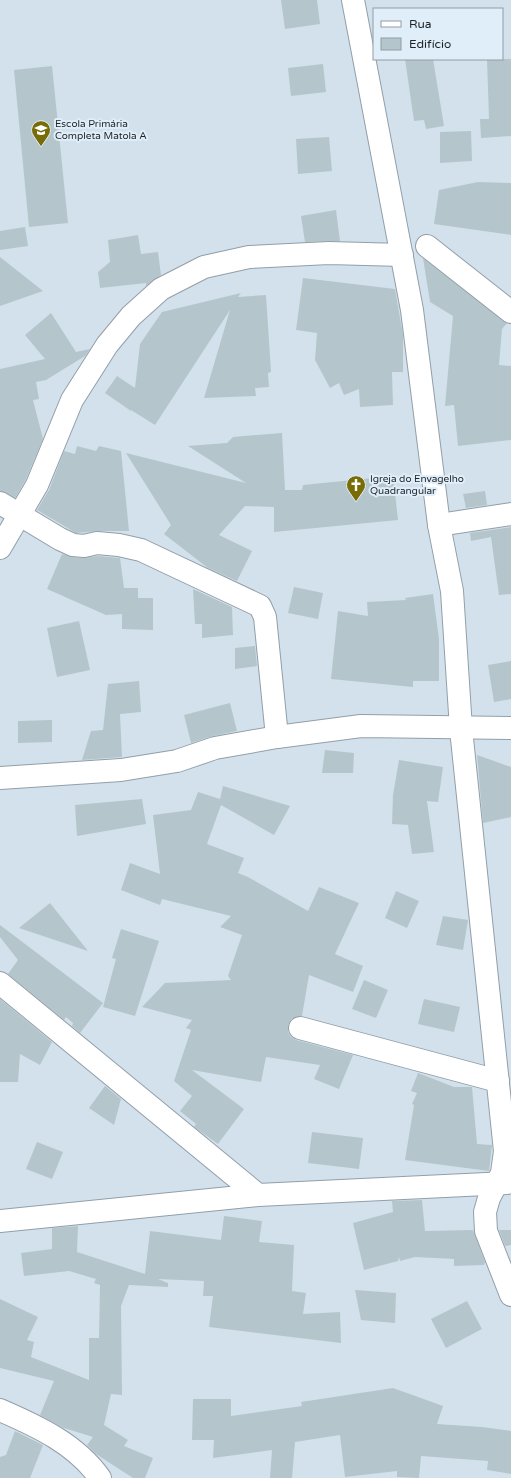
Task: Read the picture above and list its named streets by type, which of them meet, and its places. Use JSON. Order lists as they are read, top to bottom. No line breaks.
{"places":{"school or university":["Escola Primária Completa Matola A"],"church":["Igreja do Envagelho Quadrangular"]},"legend":["Rua","Edifício"]}
